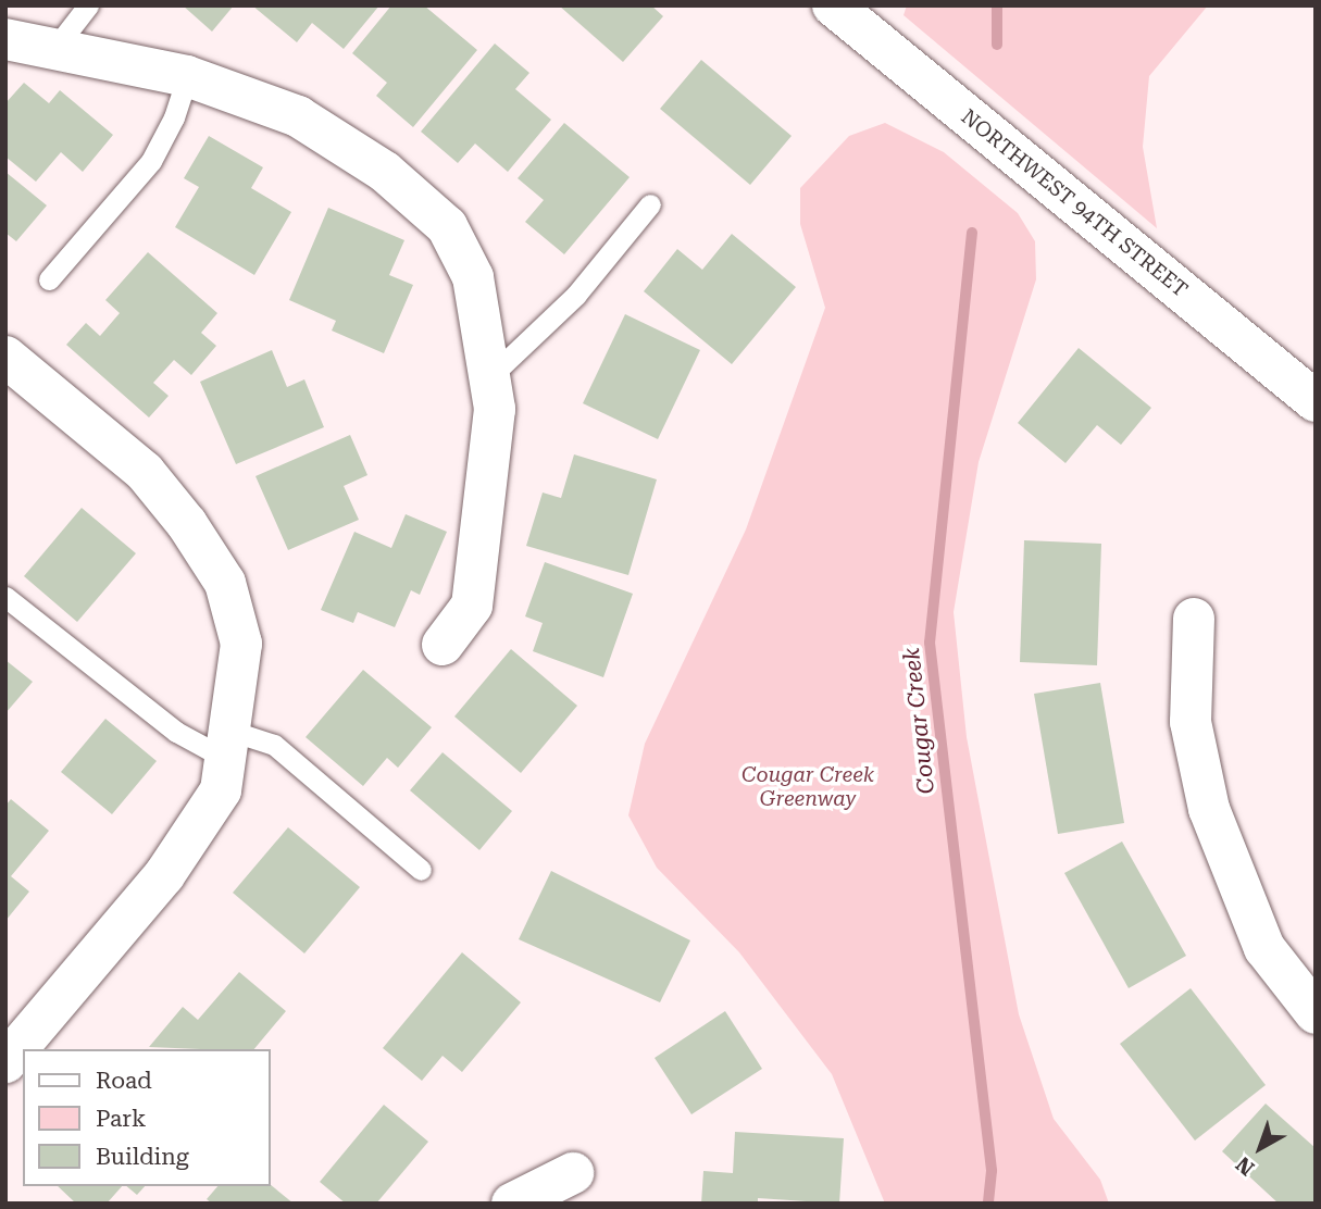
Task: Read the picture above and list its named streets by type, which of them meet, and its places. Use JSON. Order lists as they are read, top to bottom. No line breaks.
{"streets":{"street":["NORTHWEST 94TH STREET"]},"water":["Cougar Creek"],"parks":["Cougar Creek Greenway"],"legend":["Road","Park","Building"],"north":"bottom left"}
